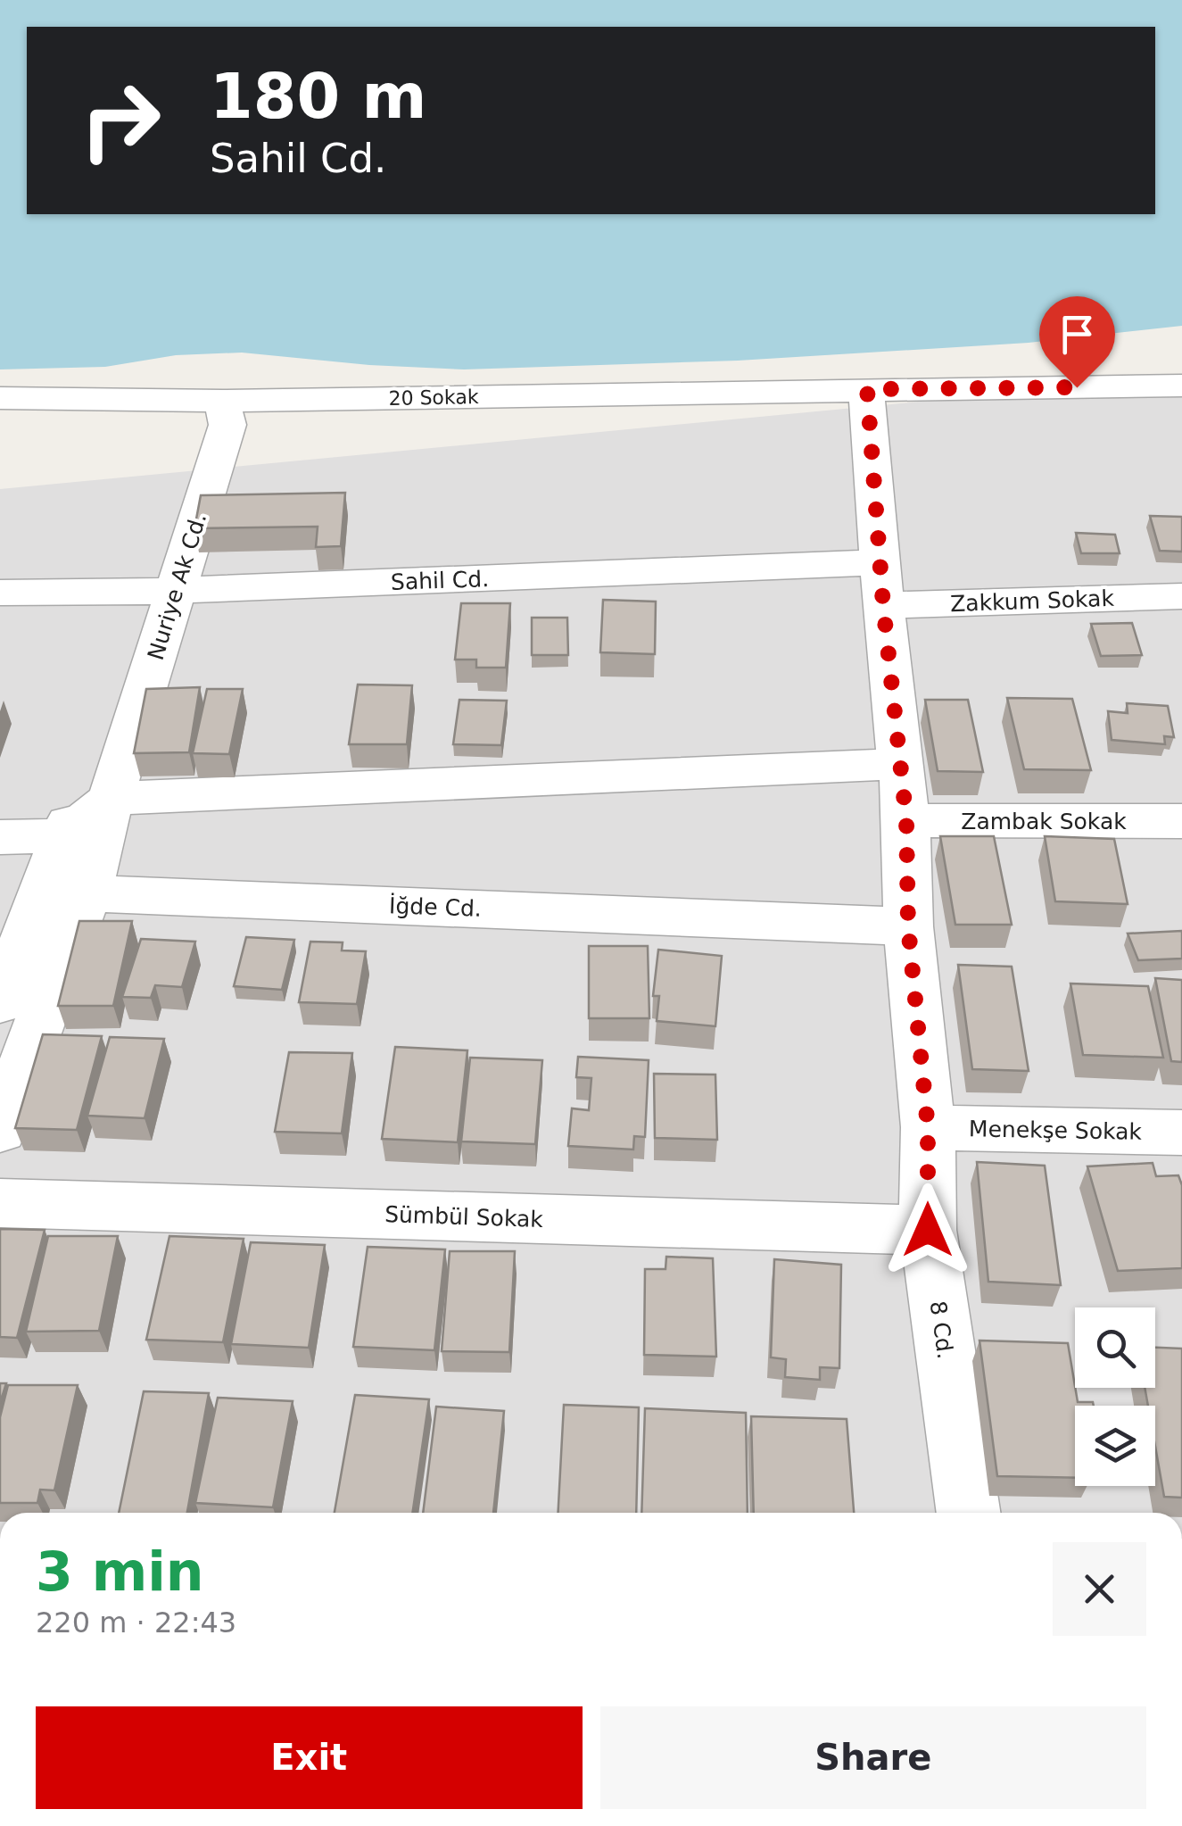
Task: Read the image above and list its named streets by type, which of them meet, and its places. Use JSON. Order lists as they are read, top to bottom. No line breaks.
{"streets":{"street":["20 Sokak","Sahil Cd.","Nuriye Ak Cd.","Zakkum Sokak","Zambak Sokak","İğde Cd.","Menekşe Sokak","Sümbül Sokak","8 Cd."]},"crossings":[["20 Sokak","Nuriye Ak Cd."],["20 Sokak","8 Cd."],["Sahil Cd.","Nuriye Ak Cd."],["Sahil Cd.","Zakkum Sokak"],["Sahil Cd.","8 Cd."],["Nuriye Ak Cd.","İğde Cd."],["Zakkum Sokak","8 Cd."],["Zambak Sokak","8 Cd."],["İğde Cd.","8 Cd."],["Menekşe Sokak","8 Cd."],["Sümbül Sokak","8 Cd."]],"page":{"turn":["180 m","Sahil Cd."],"heading":["3 min","220 m · 22:43"],"buttons":["Exit","Share"]}}
